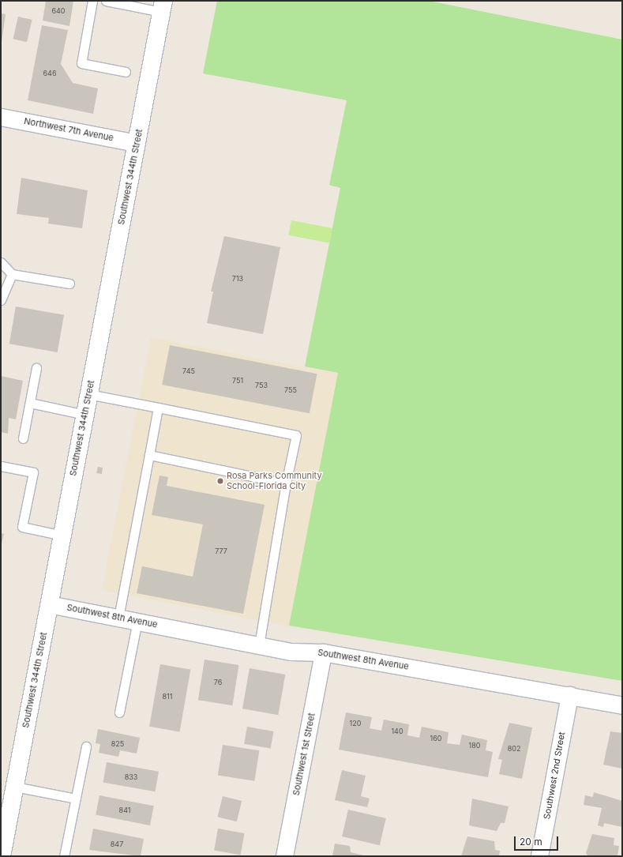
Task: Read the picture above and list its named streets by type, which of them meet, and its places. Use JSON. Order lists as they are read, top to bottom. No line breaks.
{"streets":{"main road":["Southwest 344th Street"],"street":["Northwest 7th Avenue","Southwest 8th Avenue","Southwest 1st Street","Southwest 2nd Street"]},"crossings":[["Northwest 7th Avenue","Southwest 344th Street"],["Southwest 344th Street","Southwest 8th Avenue"],["Southwest 8th Avenue","Southwest 1st Street"],["Southwest 8th Avenue","Southwest 2nd Street"]],"places":["Rosa Parks Community School-Florida City"],"house_numbers":["640","646","713","745","751","753","755","777","76","811","120","140","160","825","180","802","833","841","847"],"scale_bar":"20 m"}
